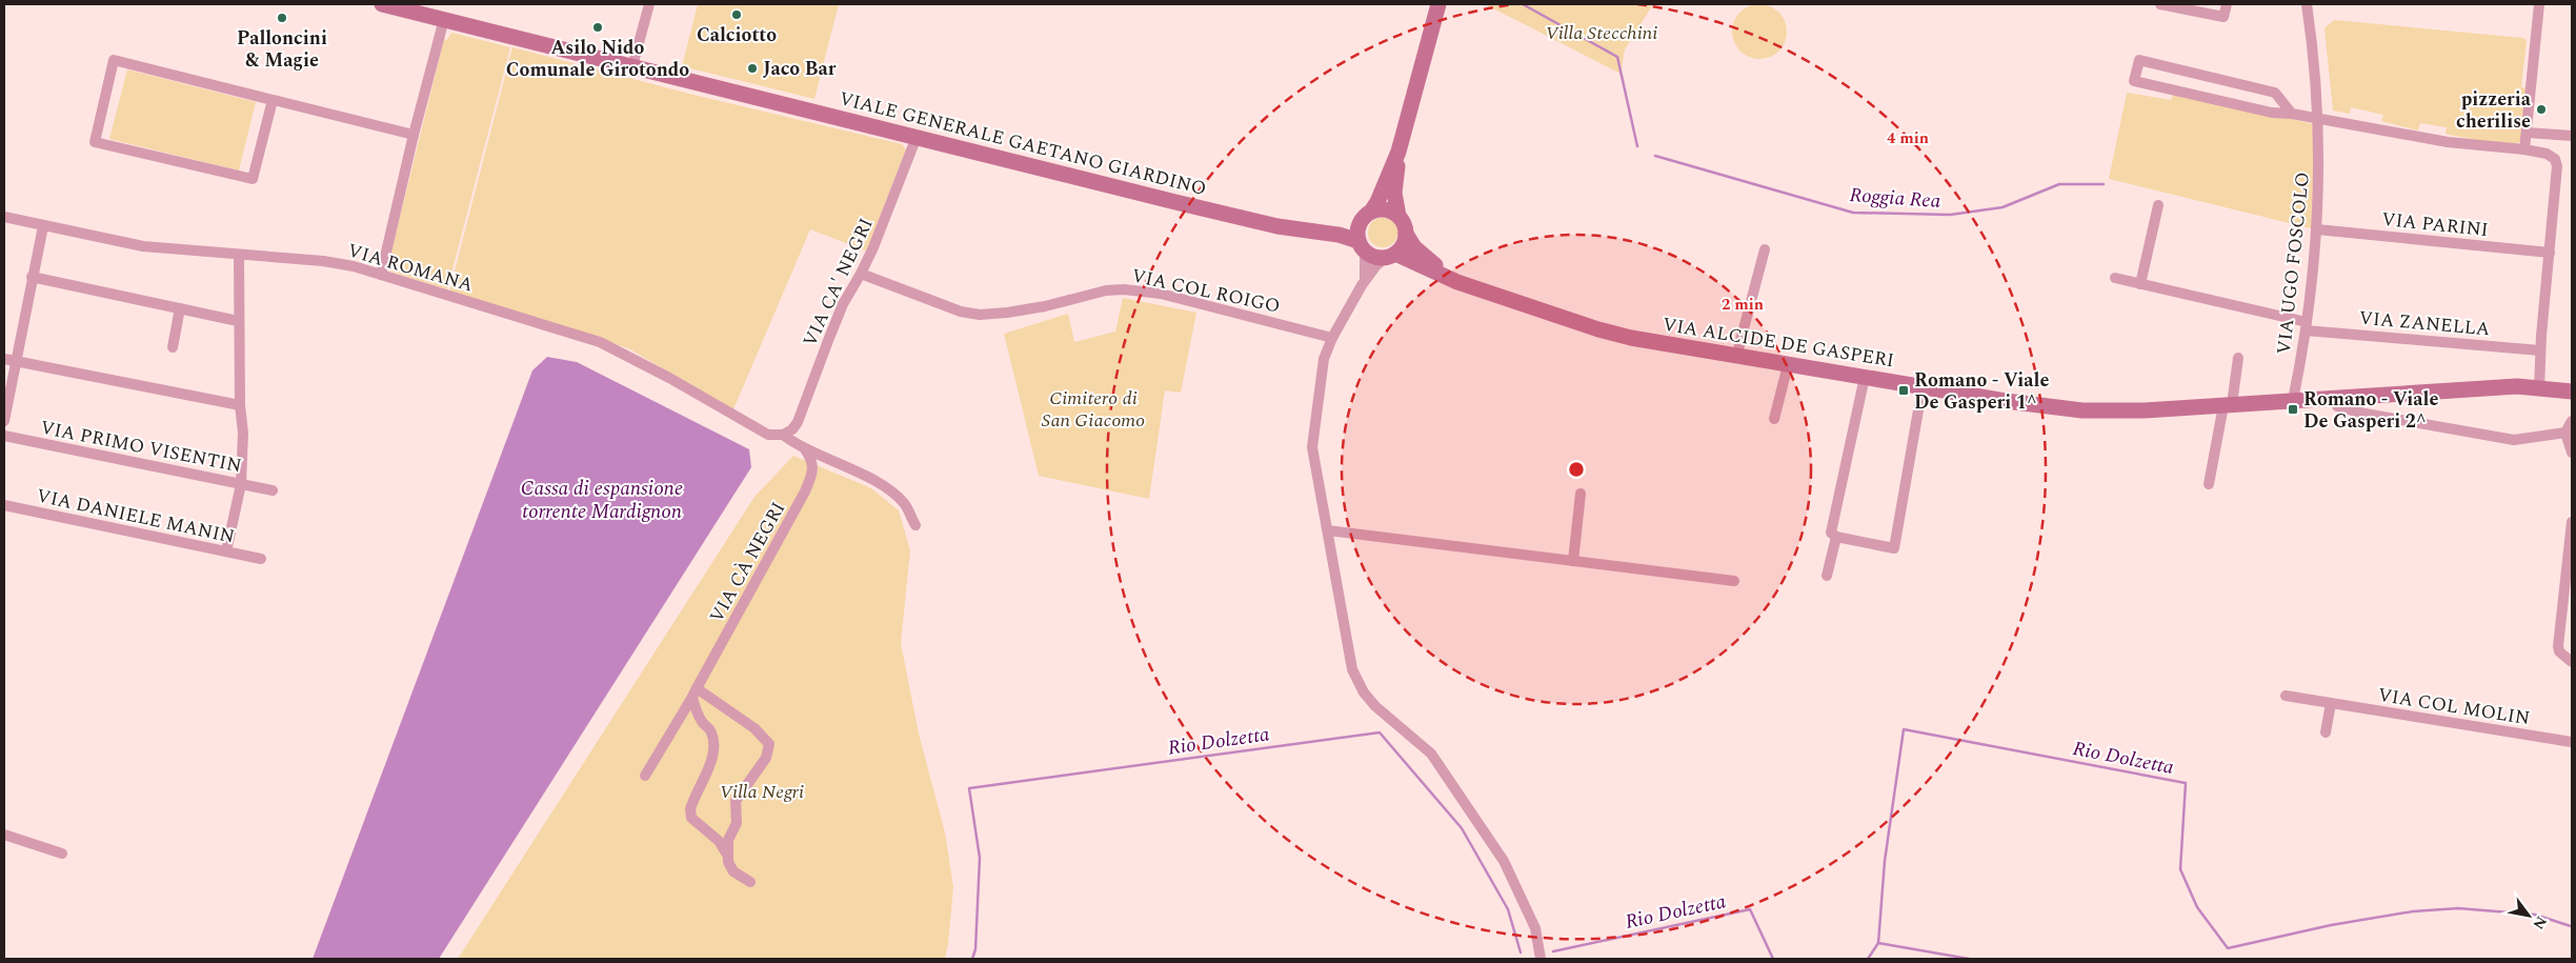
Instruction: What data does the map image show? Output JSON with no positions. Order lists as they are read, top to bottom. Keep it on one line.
{"streets":{"main road":["VIALE GENERALE GAETANO GIARDINO","VIA ALCIDE DE GASPERI"],"street":["VIA PARINI","VIA UGO FOSCOLO","VIA ROMANA","VIA CA' NEGRI","VIA COL ROIGO","VIA ZANELLA","VIA PRIMO VISENTIN","VIA DANIELE MANIN","VIA CÀ NEGRI","VIA COL MOLIN"]},"crossings":[["VIALE GENERALE GAETANO GIARDINO","VIA CA' NEGRI"],["VIALE GENERALE GAETANO GIARDINO","VIA ALCIDE DE GASPERI"],["VIA PARINI","VIA UGO FOSCOLO"],["VIA UGO FOSCOLO","VIA ZANELLA"],["VIA UGO FOSCOLO","VIA ALCIDE DE GASPERI"],["VIA ROMANA","VIA CA' NEGRI"],["VIA CA' NEGRI","VIA COL ROIGO"]],"water":["Roggia Rea","Cassa di espansione torrente Mardignon","Rio Dolzetta"],"parks":["Villa Stecchini","Cimitero di San Giacomo","Villa Negri"],"places":{"other":["Calciotto","Palloncini & Magie","Asilo Nido Comunale Girotondo","Jaco Bar","pizzeria cherilise"],"transit":["Romano - Viale De Gasperi 1^","Romano - Viale De Gasperi 2^"]},"north":"bottom right","rings":["4 min","2 min"]}
